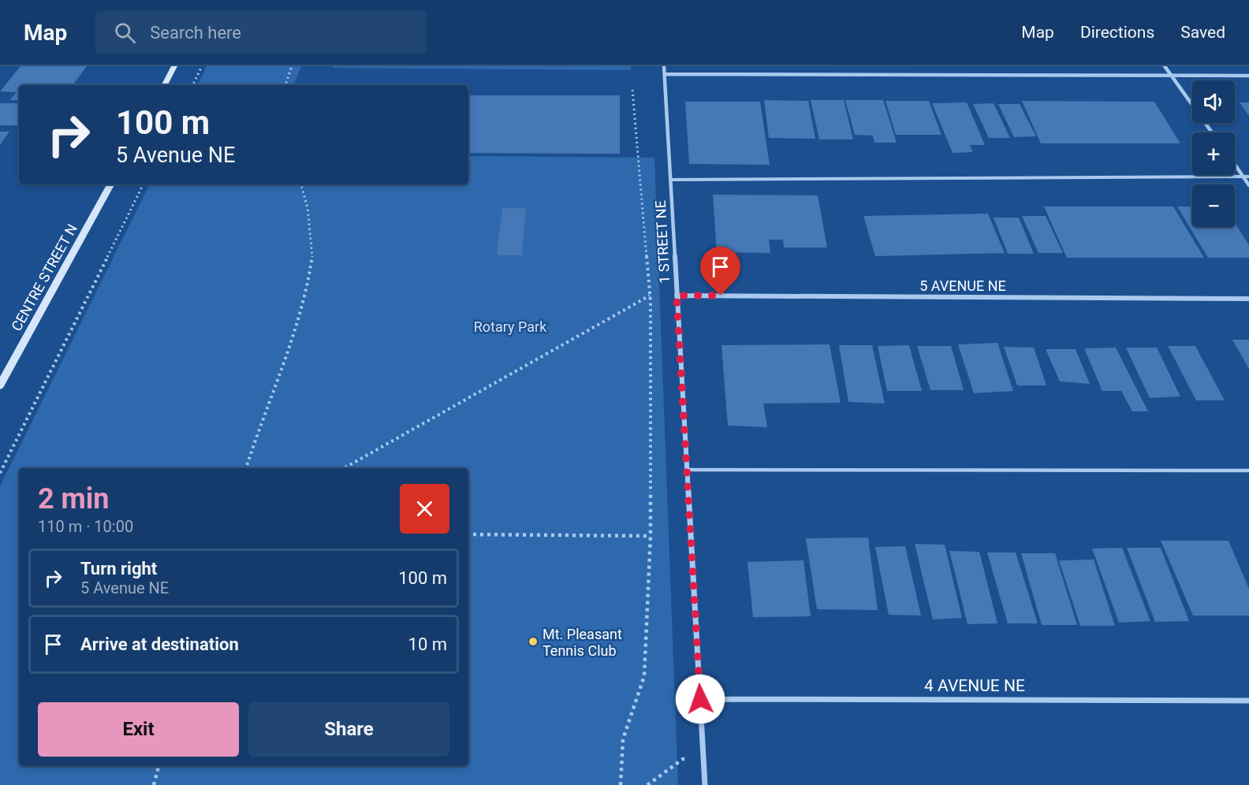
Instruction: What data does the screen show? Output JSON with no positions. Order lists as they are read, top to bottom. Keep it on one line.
{"streets":{"main road":["CENTRE STREET N"],"street":["1 STREET NE","5 AVENUE NE","4 AVENUE NE"]},"crossings":[["1 STREET NE","5 AVENUE NE"],["1 STREET NE","4 AVENUE NE"]],"parks":["Rotary Park"],"places":["Mt. Pleasant Tennis Club"],"page":{"header":"Map","search":"Search here","nav":["Map","Directions","Saved"],"map_buttons":["+","−"],"turn":["100 m","5 Avenue NE"],"heading":["2 min","110 m · 10:00"],"list":[{"name":"Turn right","note":"5 Avenue NE","value":"100 m"},{"name":"Arrive at destination","value":"10 m"}],"buttons":["Exit","Share"]}}
